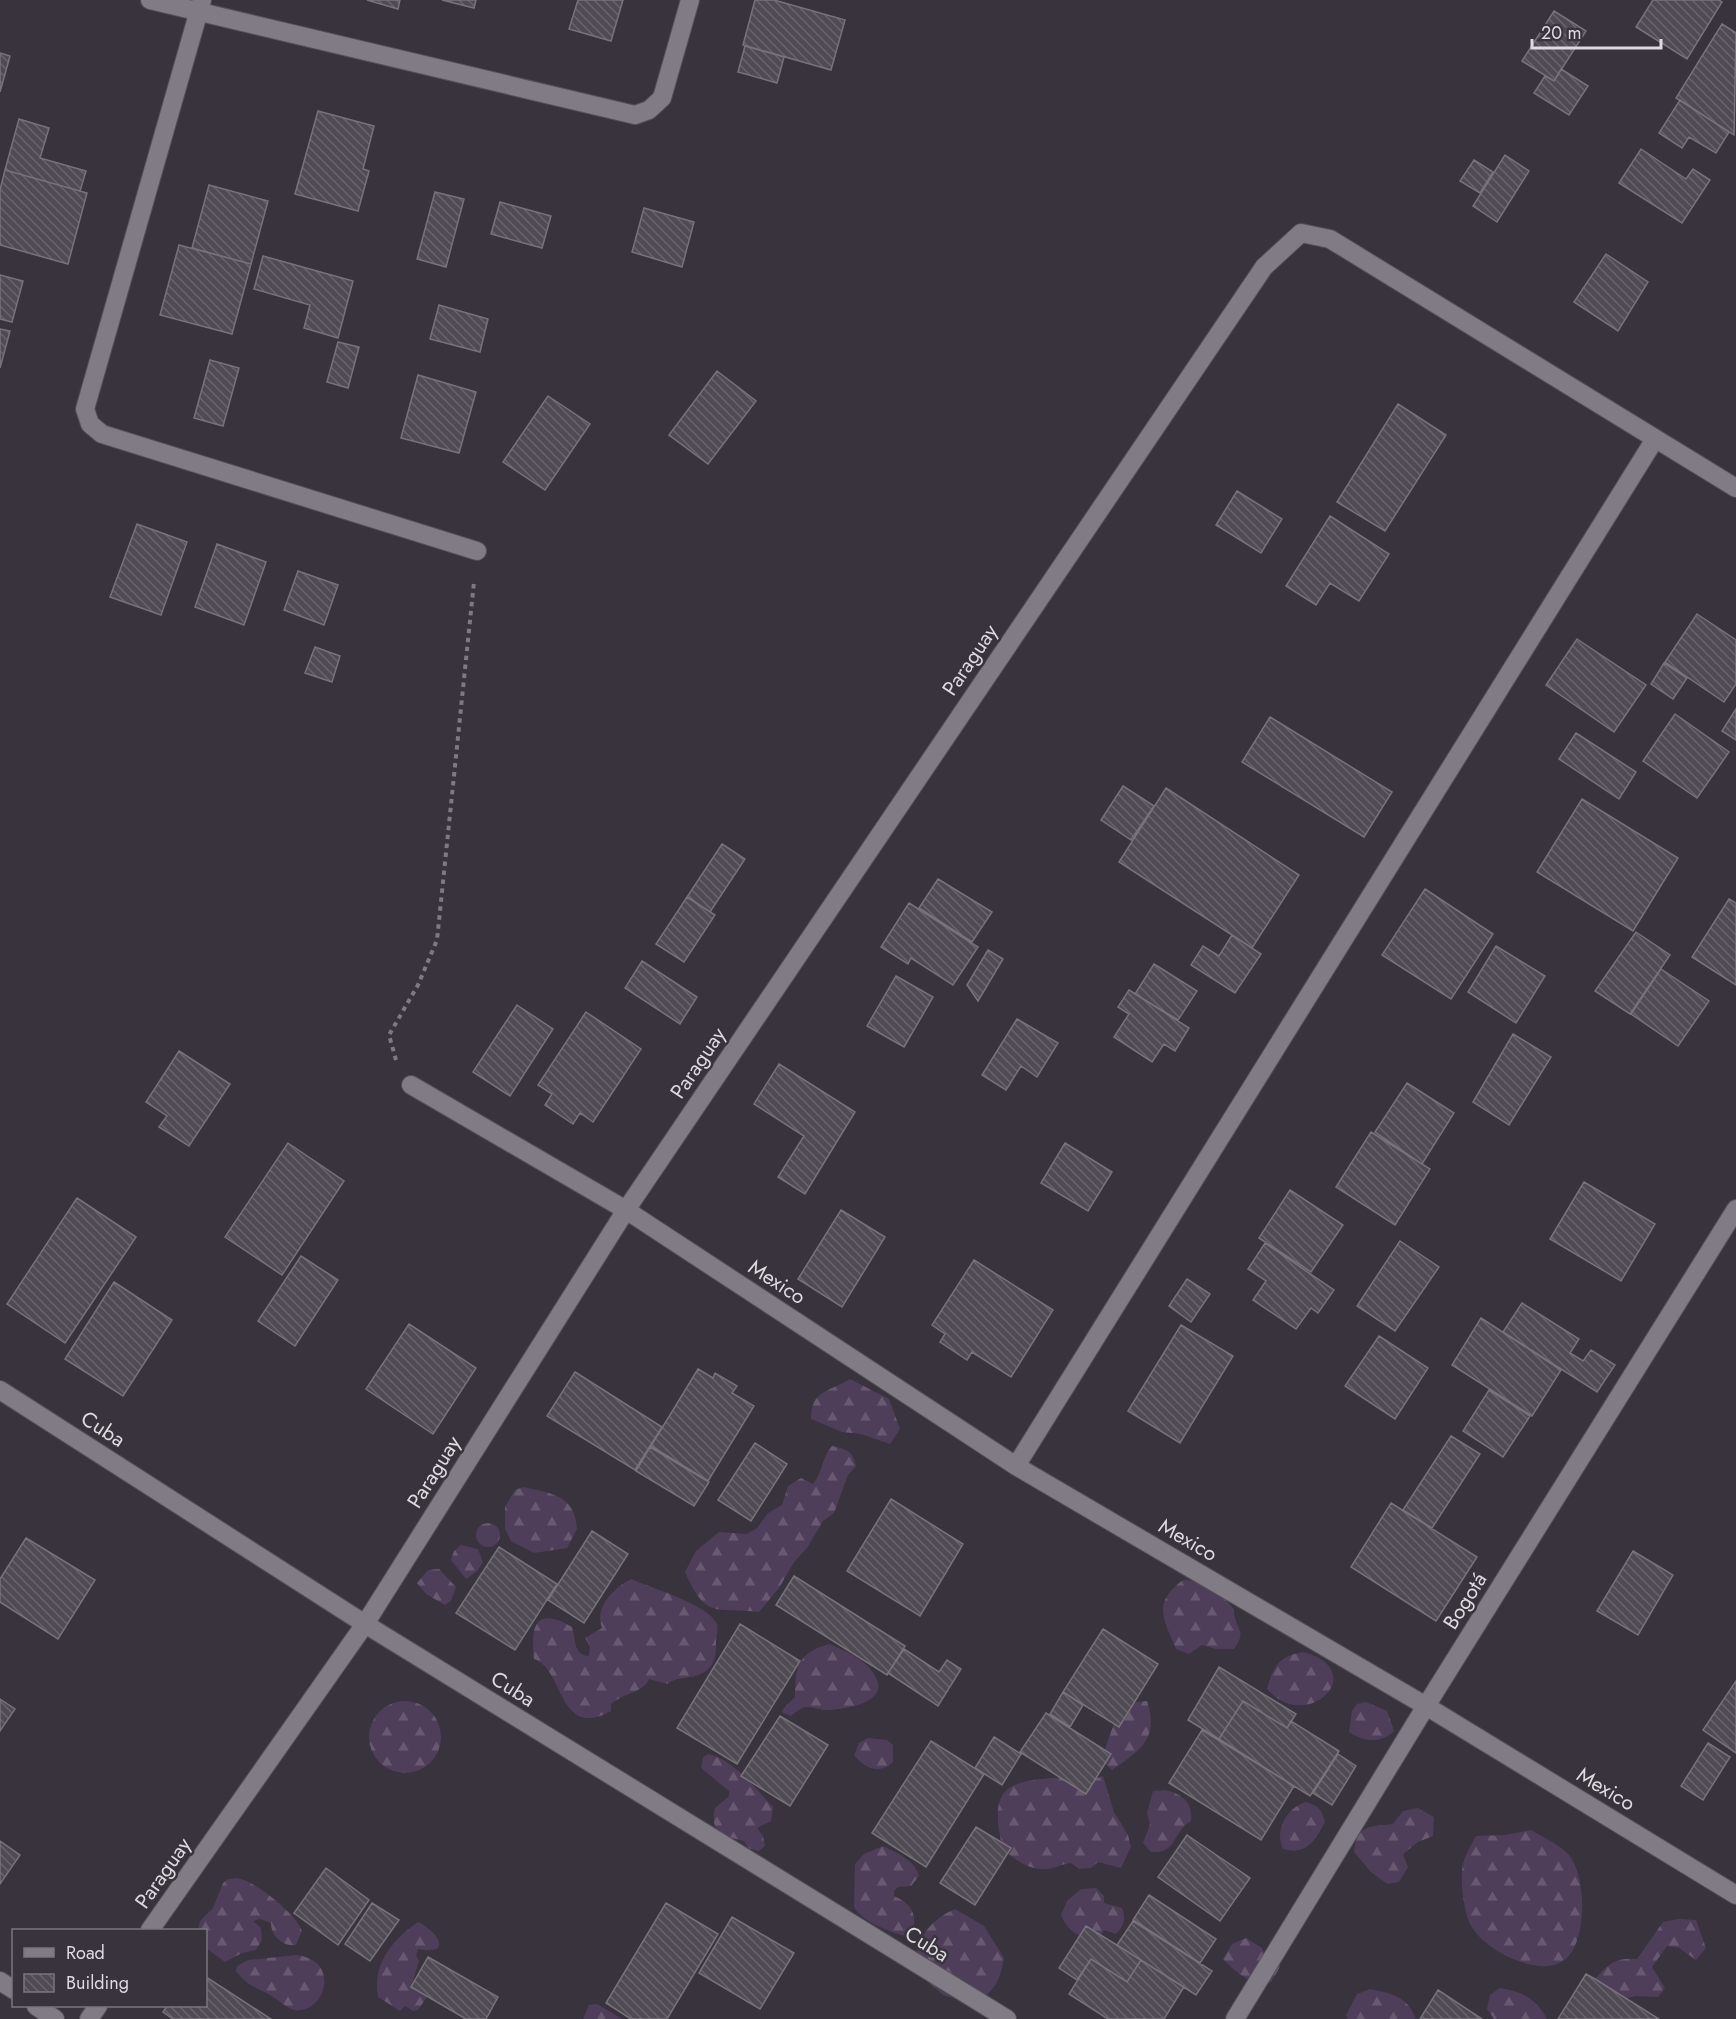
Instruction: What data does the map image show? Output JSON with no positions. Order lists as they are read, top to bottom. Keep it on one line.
{"streets":{"street":["Paraguay","Mexico","Cuba","Bogotá"]},"crossings":[["Paraguay","Mexico"],["Paraguay","Cuba"],["Mexico","Bogotá"]],"legend":["Road","Building"],"scale_bar":"20 m"}
